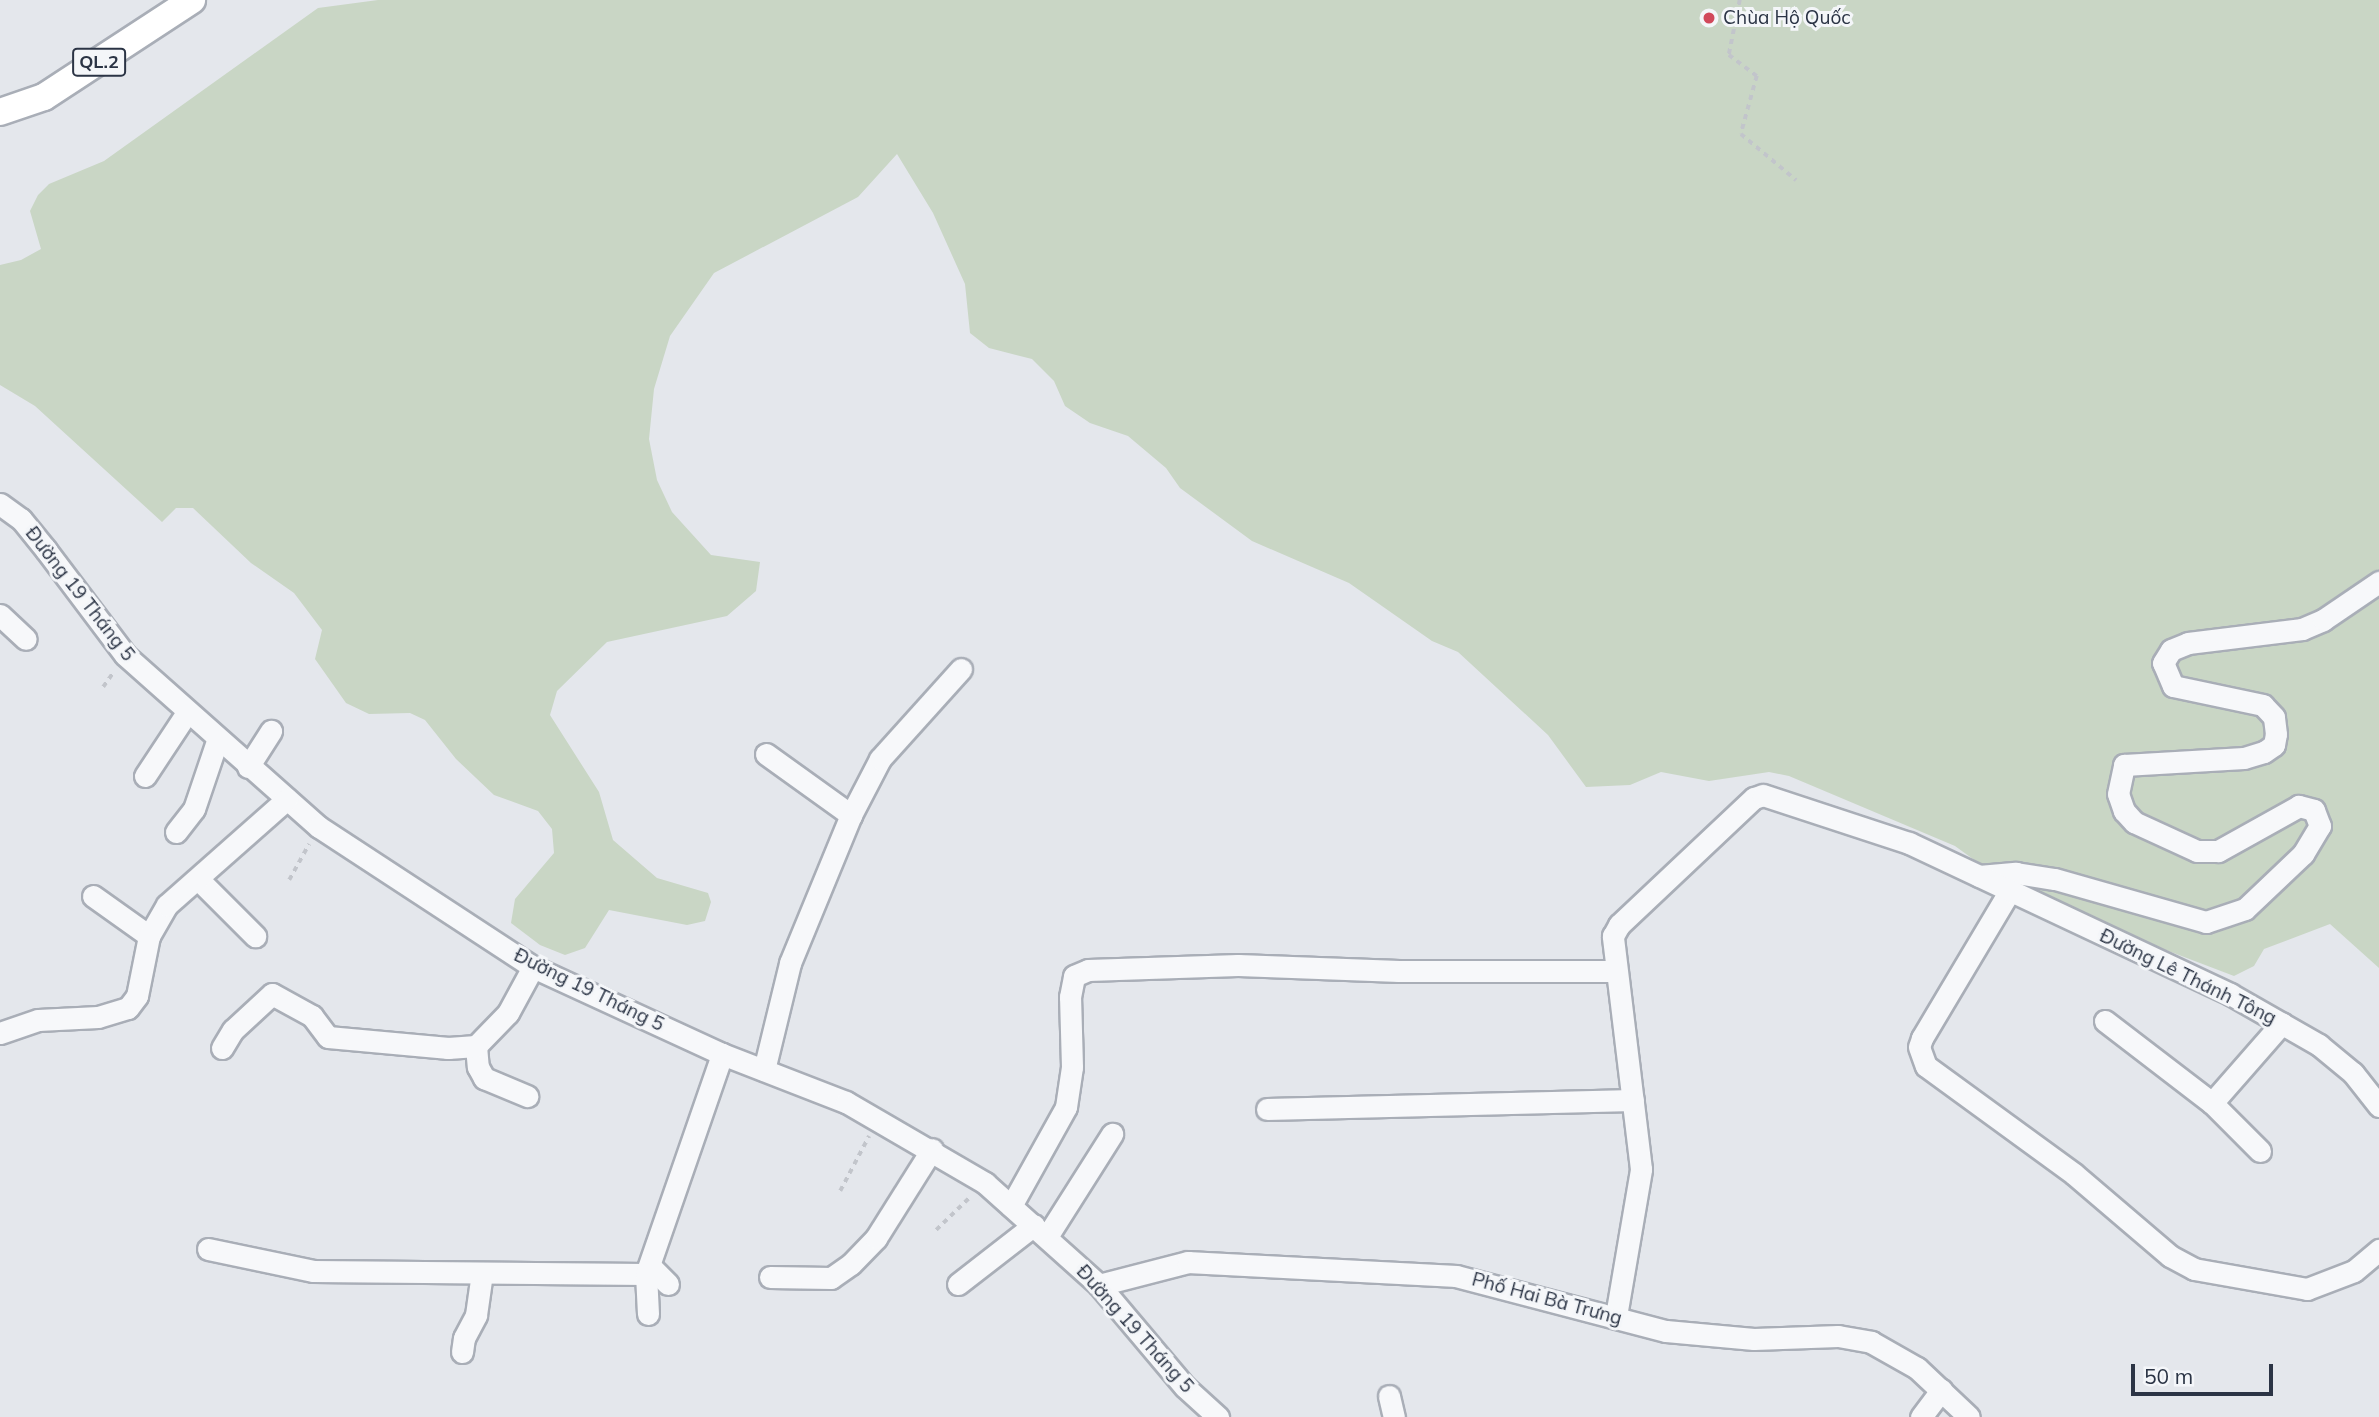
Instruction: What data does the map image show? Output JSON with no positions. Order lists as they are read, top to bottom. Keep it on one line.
{"streets":{"main road":["QL.2"],"street":["Đường 19 Tháng 5","Đường Lê Thánh Tông","Phố Hai Bà Trưng"]},"crossings":[["Đường 19 Tháng 5","Phố Hai Bà Trưng"]],"places":["Chùa Hộ Quốc"],"scale_bar":"50 m"}
